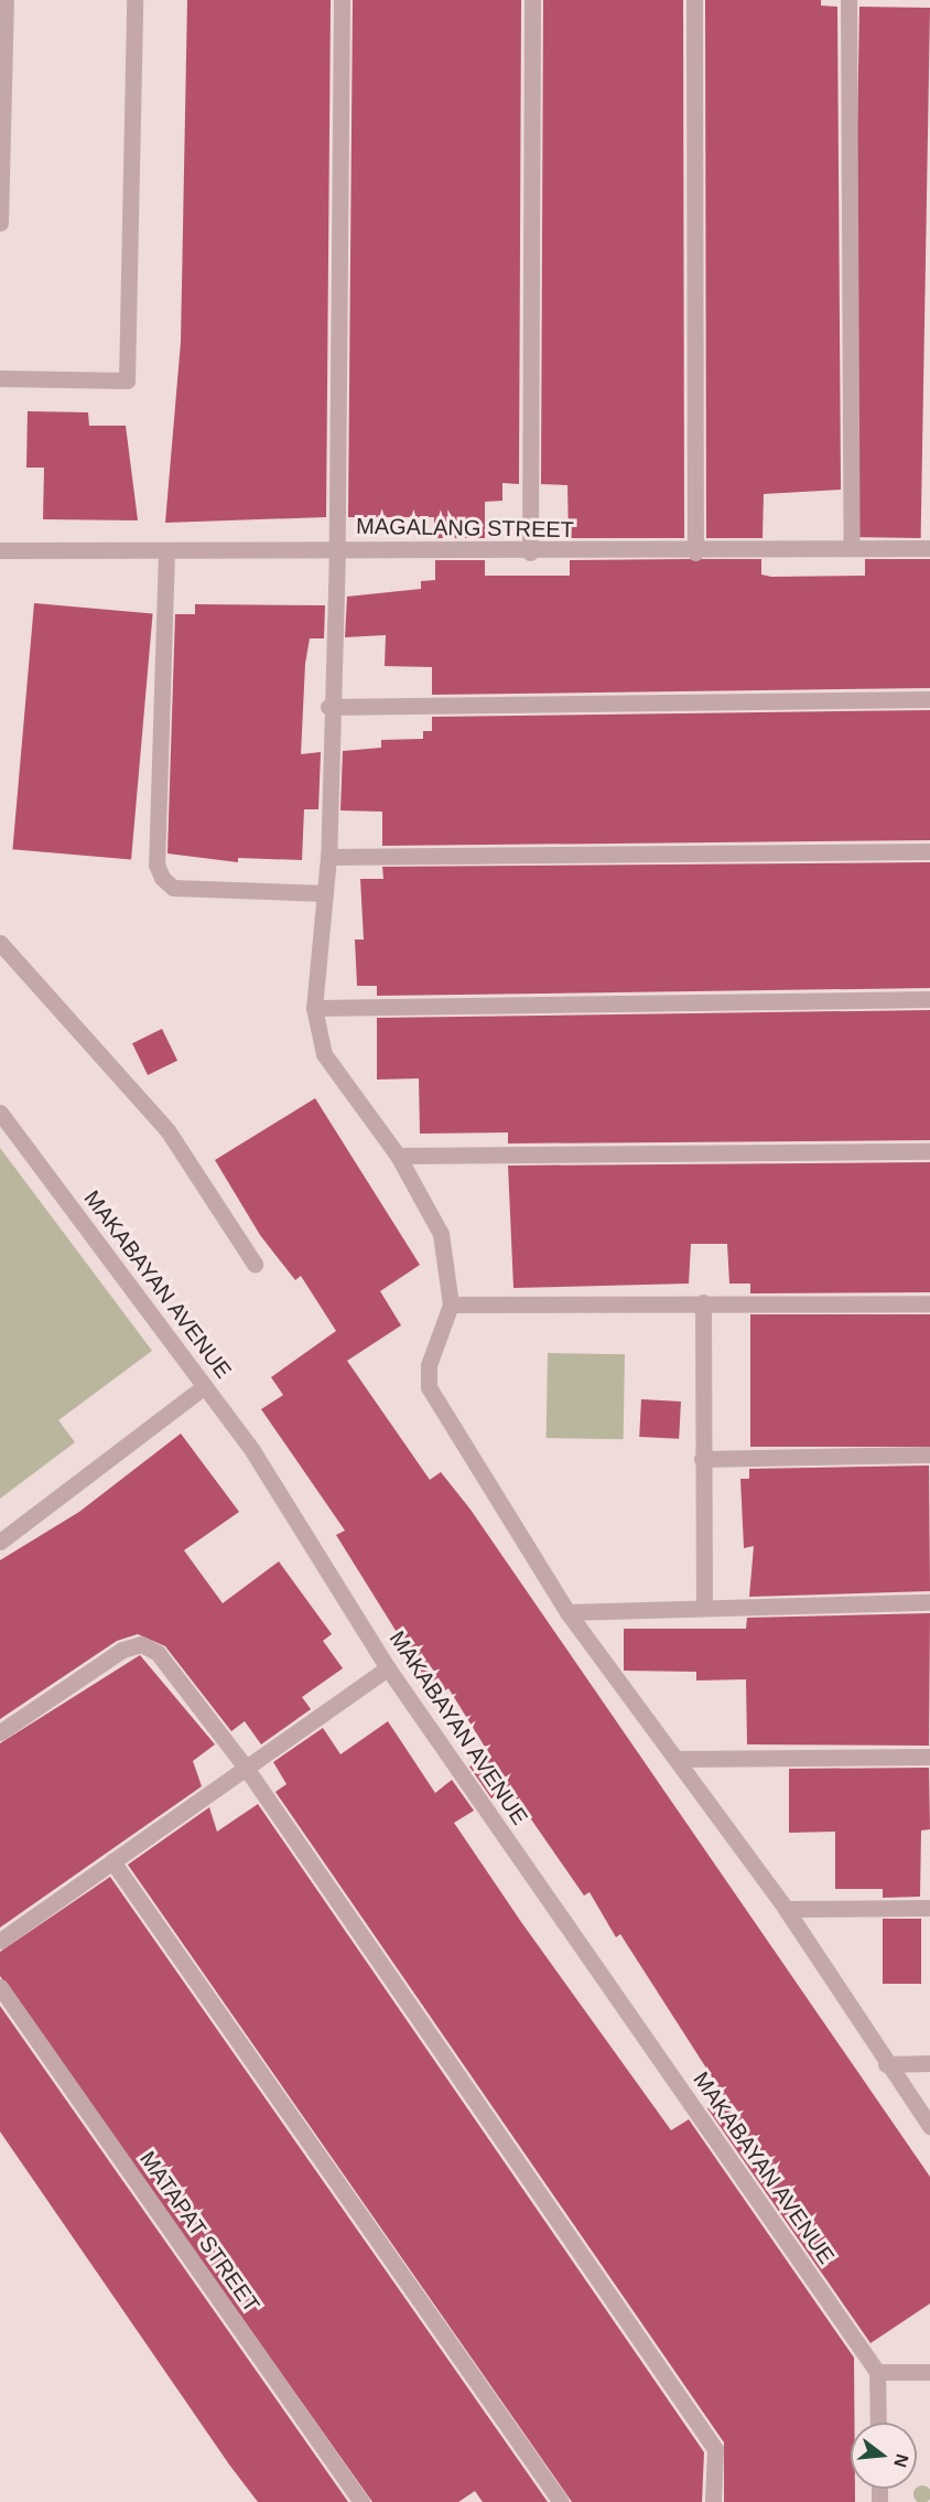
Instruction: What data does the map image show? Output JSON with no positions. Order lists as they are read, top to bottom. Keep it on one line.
{"streets":{"street":["MAGALANG STREET","MAKABAYAN AVENUE","MATAPAT STREET"]},"north":"right"}
